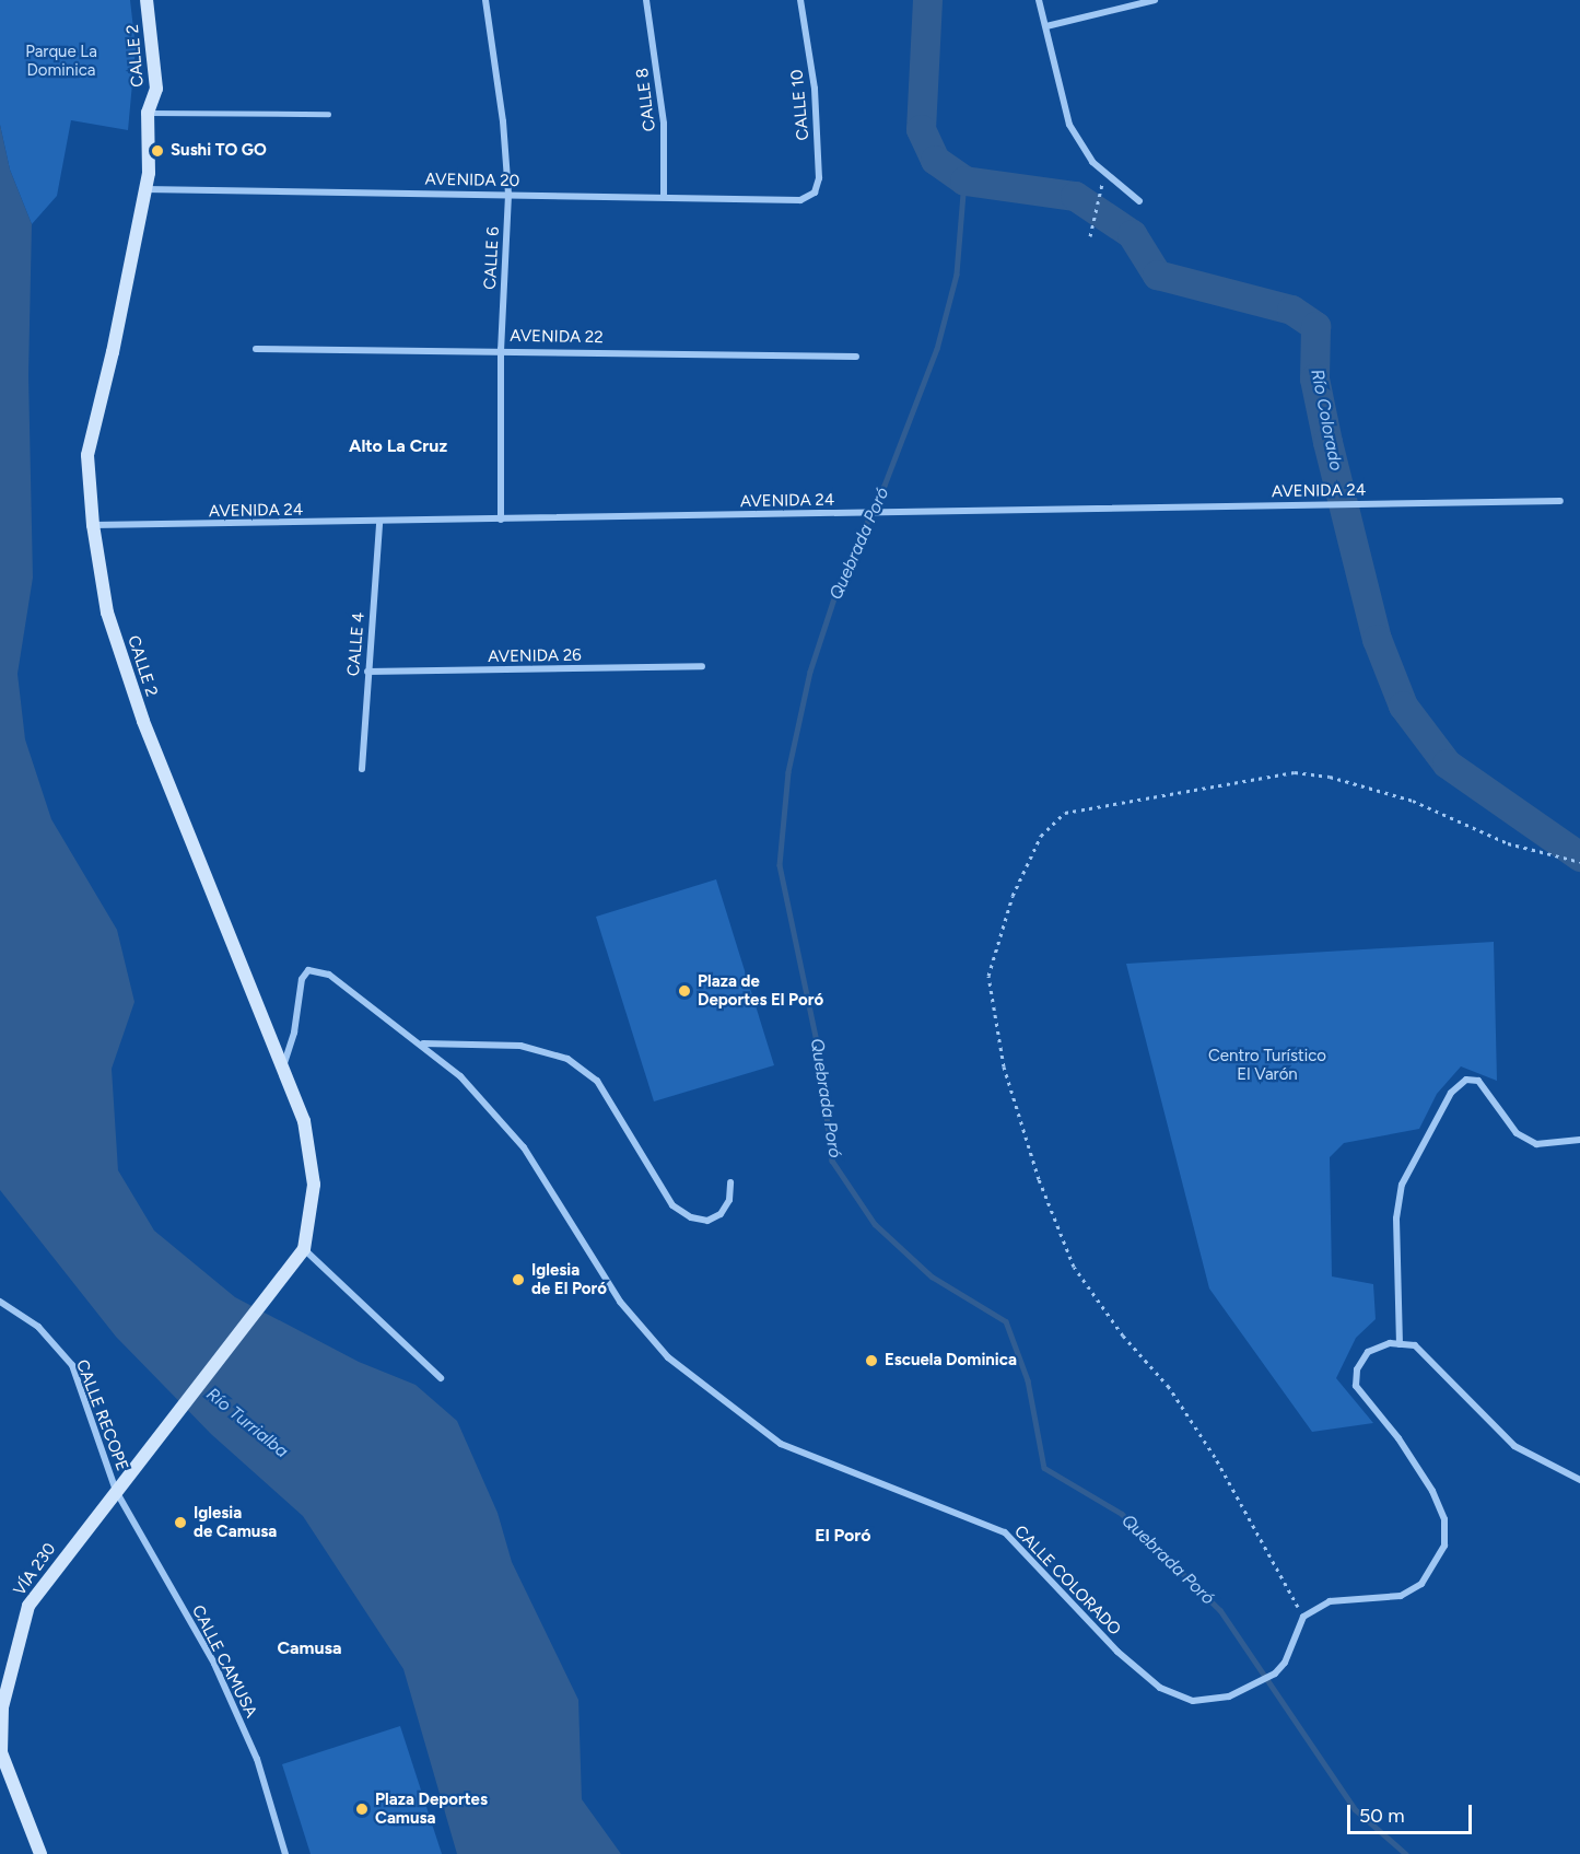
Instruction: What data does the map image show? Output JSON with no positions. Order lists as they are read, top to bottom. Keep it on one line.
{"streets":{"main road":["CALLE 2","VÍA 230"],"street":["CALLE 8","CALLE 10","AVENIDA 20","CALLE 6","AVENIDA 22","AVENIDA 24","CALLE 4","AVENIDA 26","CALLE RECOPE","CALLE COLORADO","CALLE CAMUSA"]},"crossings":[["CALLE 2","AVENIDA 20"],["CALLE 2","AVENIDA 24"],["CALLE 2","VÍA 230"],["CALLE 2","CALLE COLORADO"],["CALLE 8","AVENIDA 20"],["CALLE 10","AVENIDA 20"],["AVENIDA 20","CALLE 6"],["CALLE 6","AVENIDA 22"],["CALLE 6","AVENIDA 24"],["AVENIDA 24","CALLE 4"],["CALLE 4","AVENIDA 26"],["CALLE RECOPE","VÍA 230"],["CALLE RECOPE","CALLE CAMUSA"],["VÍA 230","CALLE CAMUSA"]],"districts":["Alto La Cruz","El Poró","Camusa"],"water":["Río Colorado","Quebrada Poró","Río Turrialba"],"parks":["Parque La Dominica","Centro Turístico El Varón"],"places":["Sushi TO GO","Plaza de Deportes El Poró","Iglesia de El Poró","Escuela Dominica","Iglesia de Camusa","Plaza Deportes Camusa"],"scale_bar":"50 m"}
